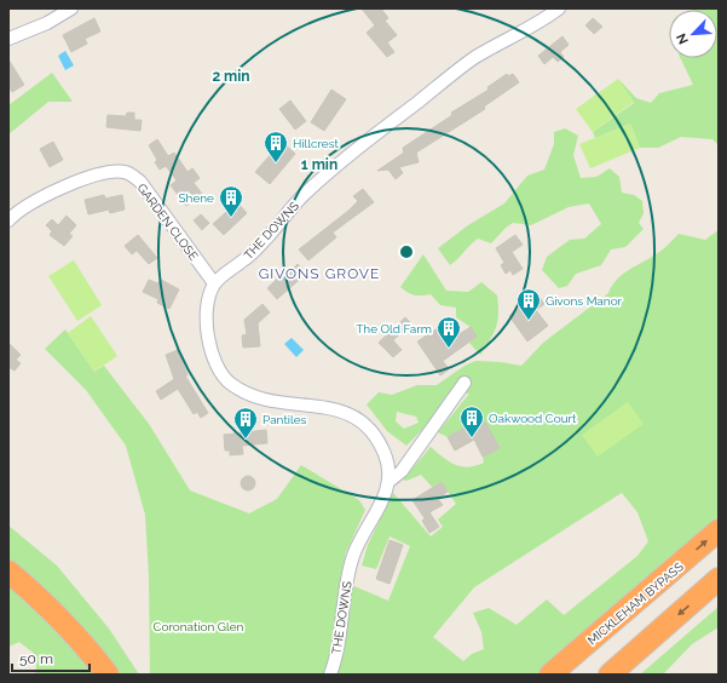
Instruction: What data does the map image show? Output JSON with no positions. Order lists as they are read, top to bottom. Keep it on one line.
{"streets":{"highway":["MICKLEHAM BYPASS"],"street":["GARDEN CLOSE","THE DOWNS"]},"crossings":[["GARDEN CLOSE","THE DOWNS"]],"districts":["GIVONS GROVE"],"parks":["Coronation Glen"],"places":{"building":["Hillcrest","Shene","Givons Manor","The Old Farm","Oakwood Court","Pantiles"]},"scale_bar":"50 m","north":"bottom left","rings":["2 min","1 min"]}
